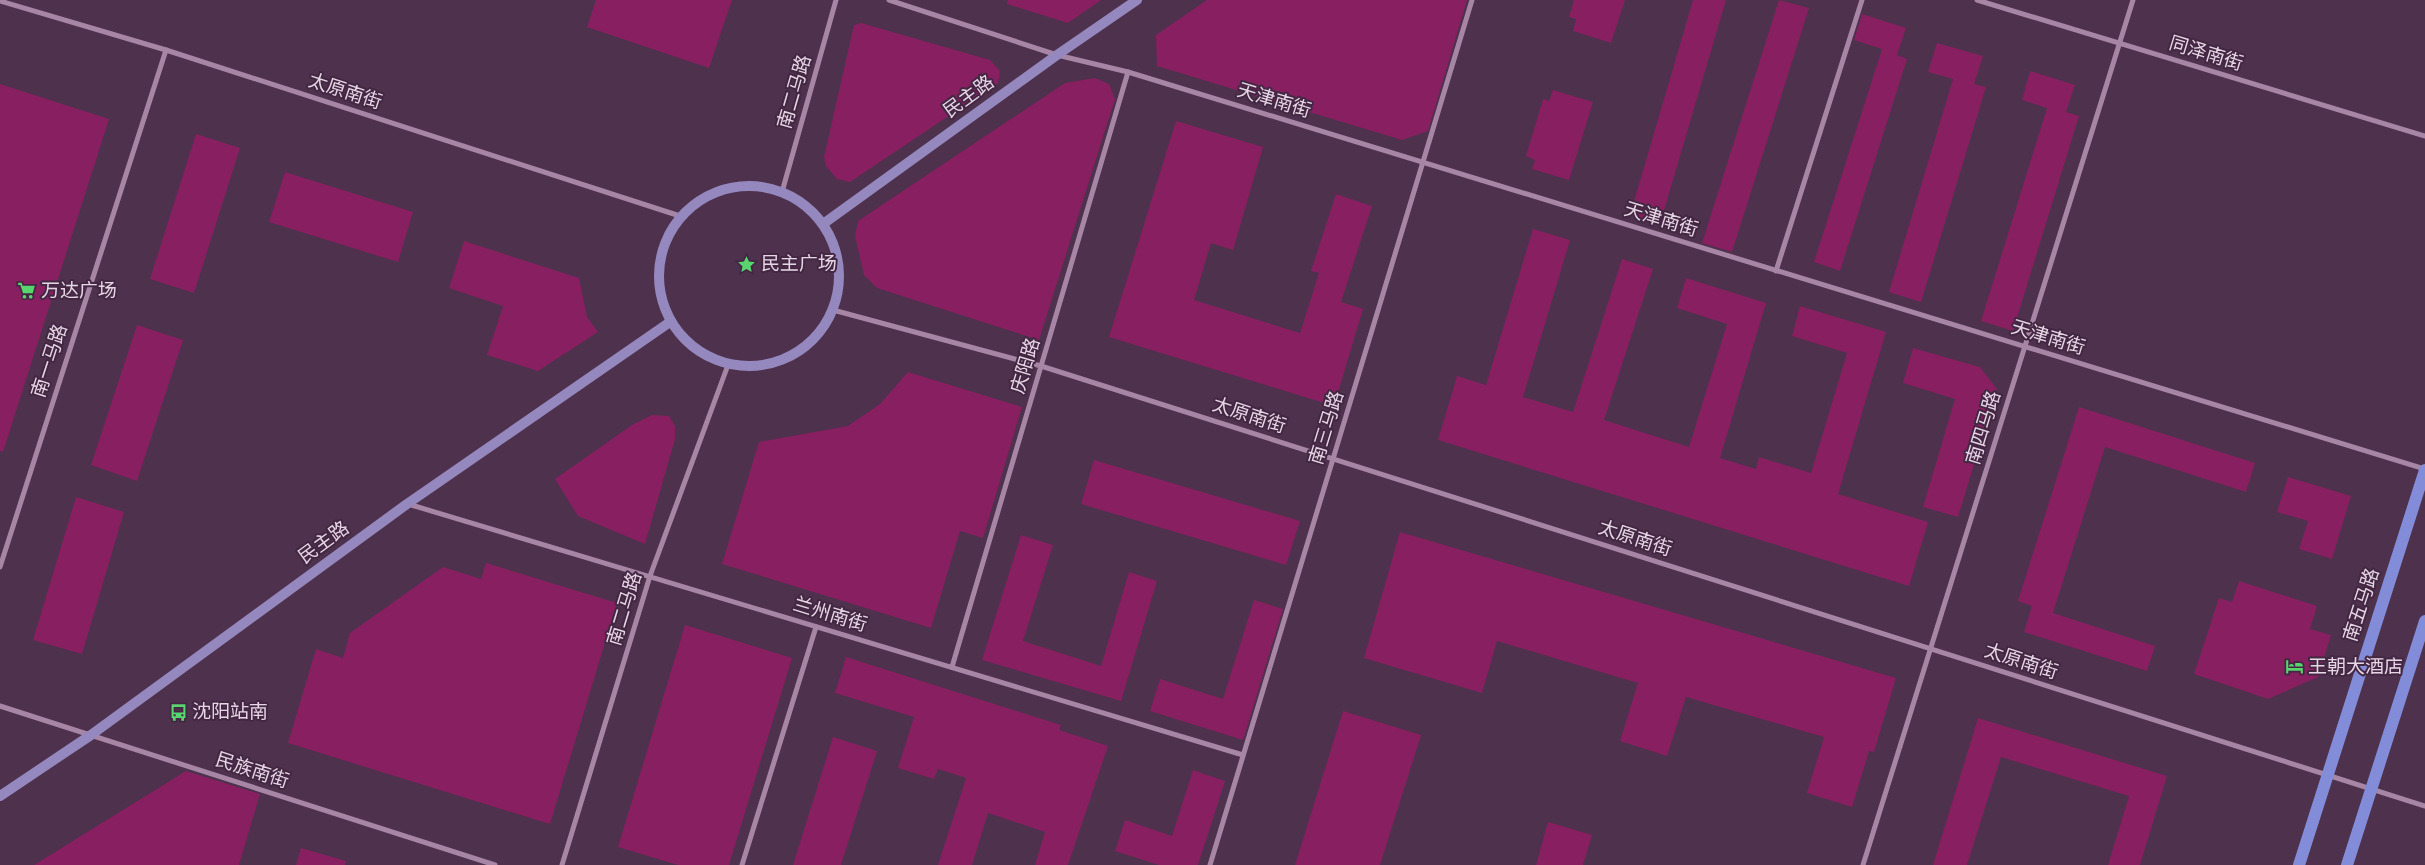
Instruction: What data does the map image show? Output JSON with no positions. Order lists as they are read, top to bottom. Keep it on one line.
{"streets":{"main road":["南五马路"],"street":["同泽南街","太原南街","南二马路","民主路","天津南街","南一马路","庆阳路","南三马路","南四马路","兰州南街","民族南街"]},"crossings":[["同泽南街","南四马路"],["太原南街","南一马路"],["太原南街","庆阳路"],["太原南街","南三马路"],["太原南街","南四马路"],["太原南街","南五马路"],["南二马路","兰州南街"],["民主路","天津南街"],["民主路","兰州南街"],["民主路","民族南街"],["天津南街","庆阳路"],["天津南街","南三马路"],["天津南街","南四马路"],["天津南街","南五马路"],["庆阳路","兰州南街"],["南三马路","兰州南街"]],"places":{"place":["民主广场"],"supermarket":["万达广场"],"hotel":["王朝大酒店"],"bus stop":["沈阳站南"]}}
